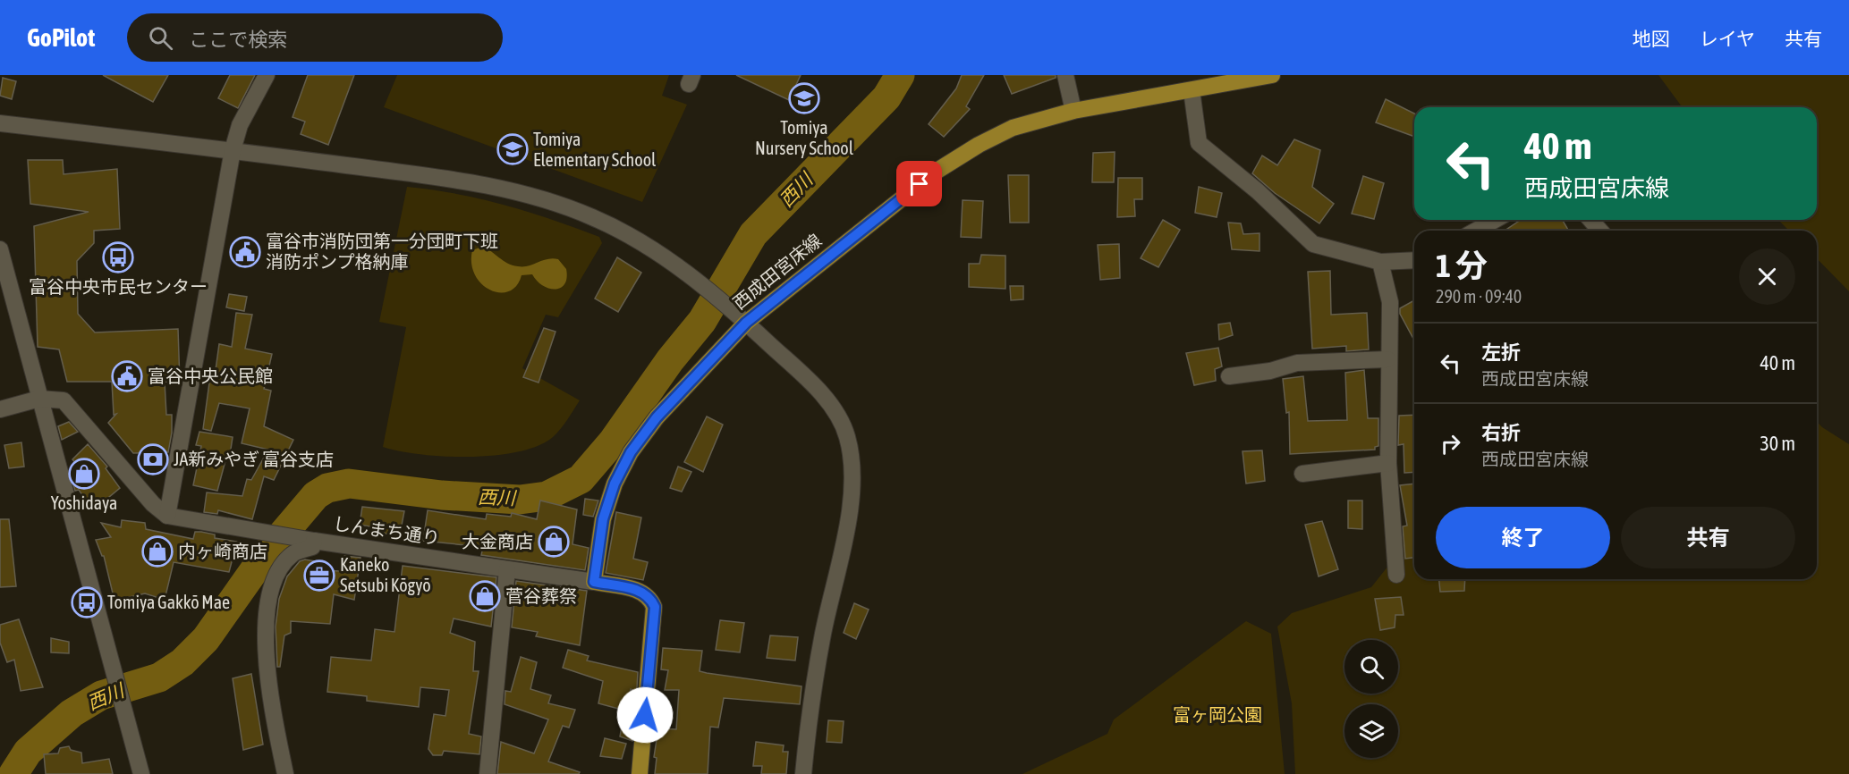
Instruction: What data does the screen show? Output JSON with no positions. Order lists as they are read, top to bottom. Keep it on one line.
{"streets":{"main road":["西成田宮床線"],"street":["しんまち通り"]},"crossings":[["西成田宮床線","しんまち通り"]],"water":["西川"],"parks":["富ヶ岡公園"],"places":{"school or university":["Tomiya Nursery School","Tomiya Elementary School"],"public building":["富谷市消防団第一分団町下班 消防ポンプ格納庫","富谷中央公民館"],"bus stop":["富谷中央市民センター","Tomiya Gakkō Mae"],"bank":["JA新みやぎ 富谷支店"],"shop":["Yoshidaya","大金商店","内ヶ崎商店","菅谷葬祭"],"office":["Kaneko Setsubi Kōgyō"]},"page":{"header":"GoPilot","search":"ここで検索","nav":["地図","レイヤ","共有"],"turn":["40 m","西成田宮床線"],"heading":["1 分","290 m · 09:40"],"list":[{"name":"左折","note":"西成田宮床線","value":"40 m"},{"name":"右折","note":"西成田宮床線","value":"30 m"}],"buttons":["終了","共有"]}}
